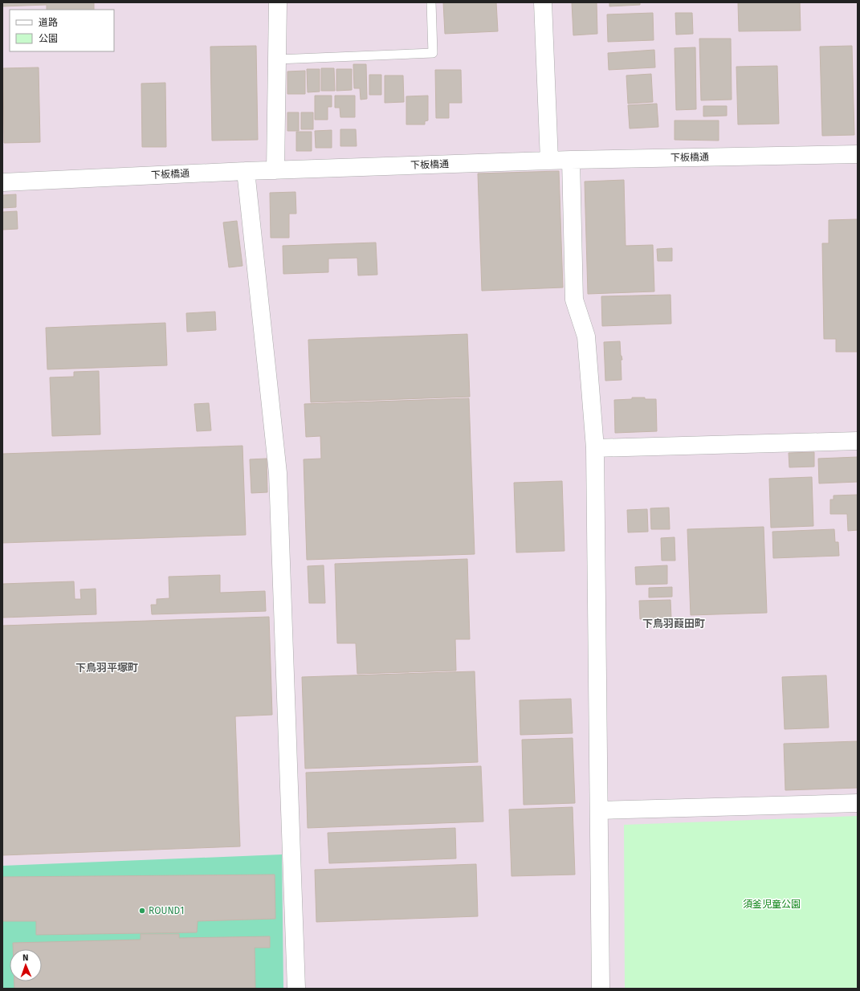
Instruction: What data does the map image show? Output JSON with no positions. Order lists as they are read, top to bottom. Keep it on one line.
{"streets":{"street":["下板橋通"]},"districts":["下鳥羽葭田町","下鳥羽平塚町"],"parks":["須釜児童公園"],"places":["ROUND1"],"legend":["道路","公園"],"north":"top"}
